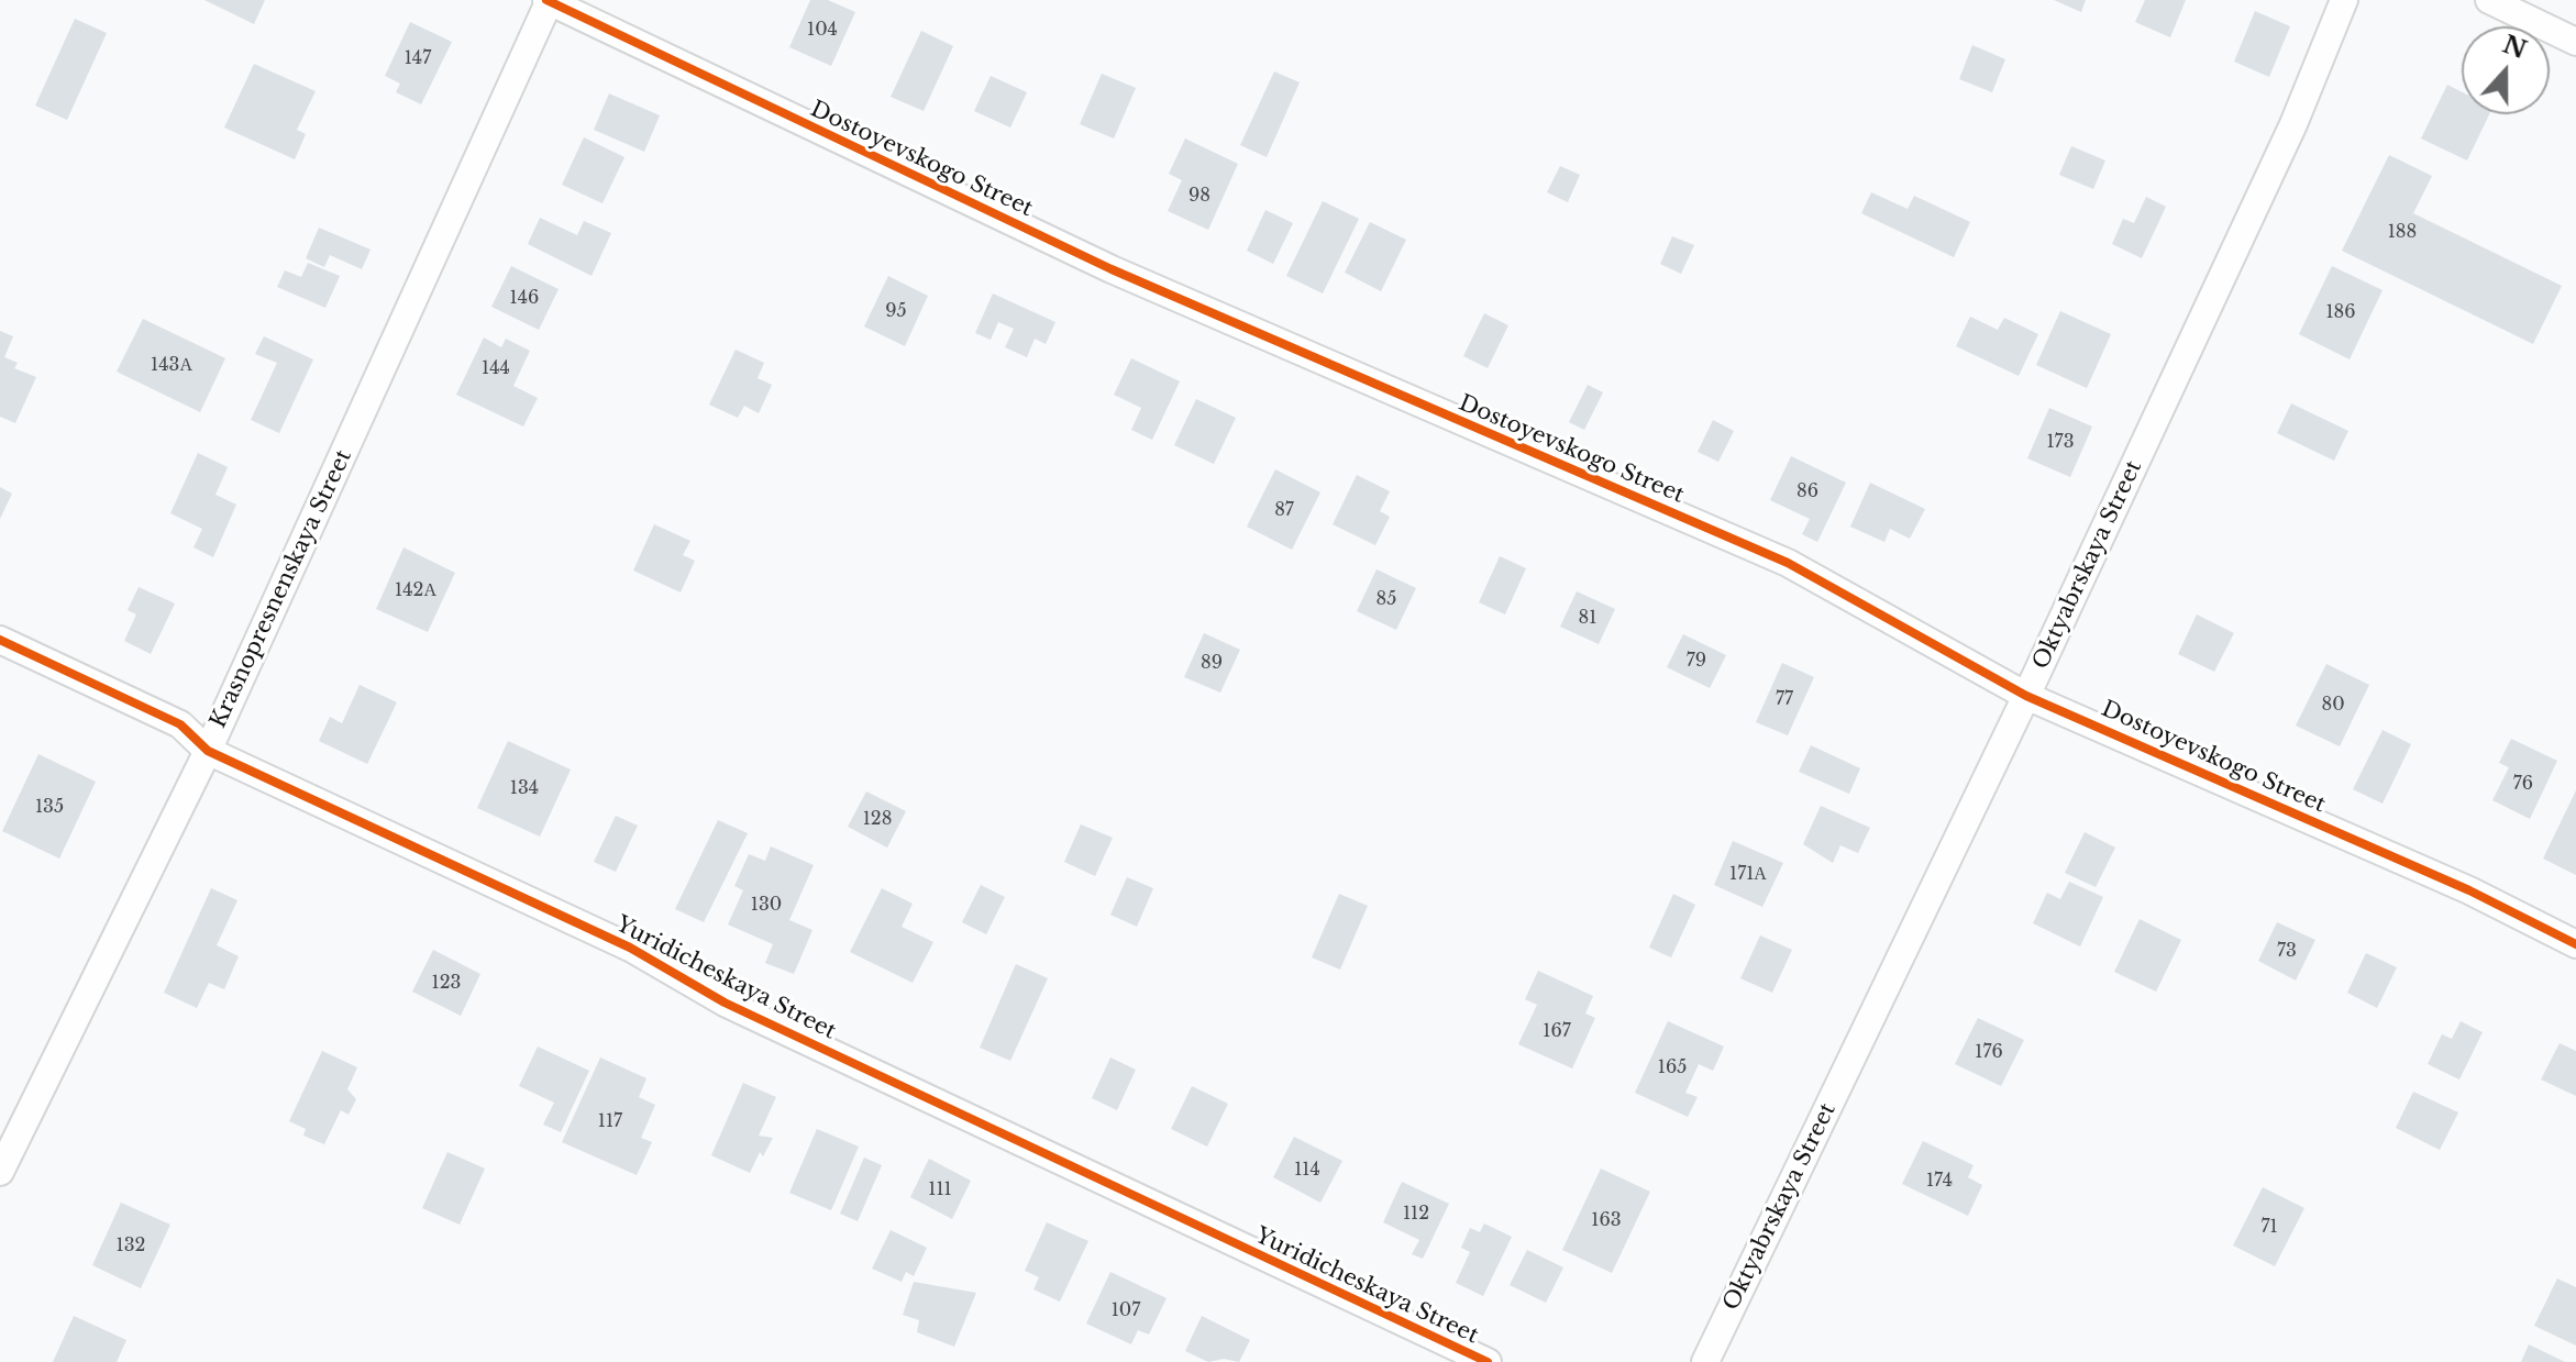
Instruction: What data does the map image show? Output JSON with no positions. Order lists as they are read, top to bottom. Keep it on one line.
{"streets":{"street":["Dostoyevskogo Street","Oktyabrskaya Street","Krasnopresnenskaya Street","Yuridicheskaya Street"]},"crossings":[["Dostoyevskogo Street","Oktyabrskaya Street"],["Dostoyevskogo Street","Krasnopresnenskaya Street"],["Krasnopresnenskaya Street","Yuridicheskaya Street"]],"house_numbers":["104","147","98","188","146","95","186","143А","144","173","86","87","142А","85","81","79","89","77","80","76","134","135","128","171А","130","73","123","167","176","165","117","114","174","111","112","163","71","132","107"],"north":"top"}
